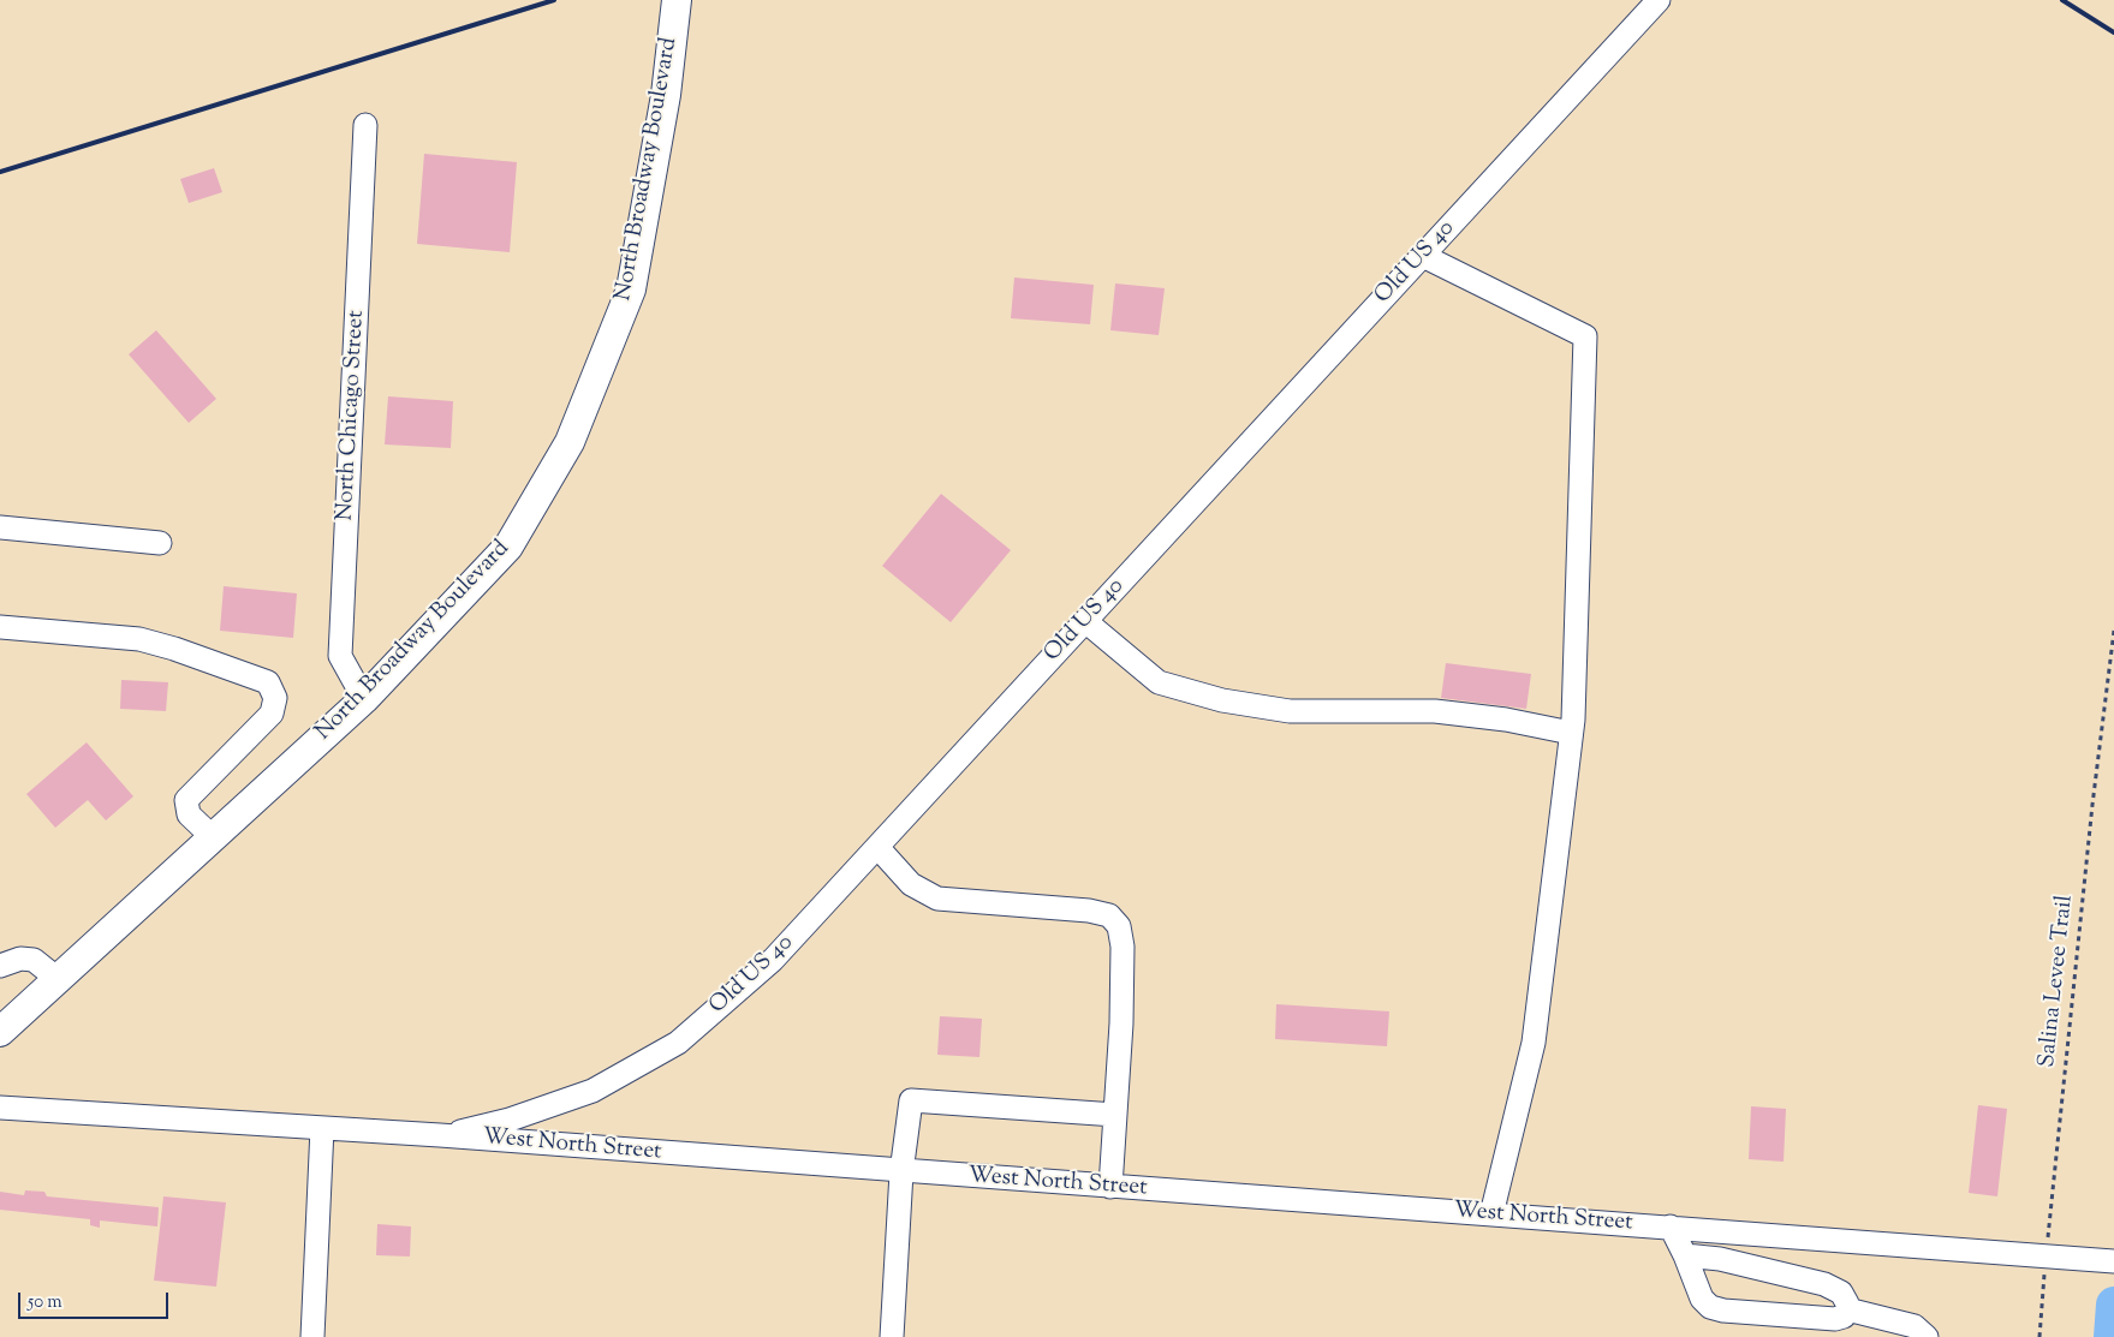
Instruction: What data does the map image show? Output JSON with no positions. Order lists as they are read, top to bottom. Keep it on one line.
{"streets":{"main road":["North Broadway Boulevard"],"street":["Old US 40","North Chicago Street","West North Street"],"path":["Salina Levee Trail"]},"crossings":[["North Broadway Boulevard","North Chicago Street"],["Old US 40","West North Street"],["Salina Levee Trail","West North Street"]],"scale_bar":"50 m"}
